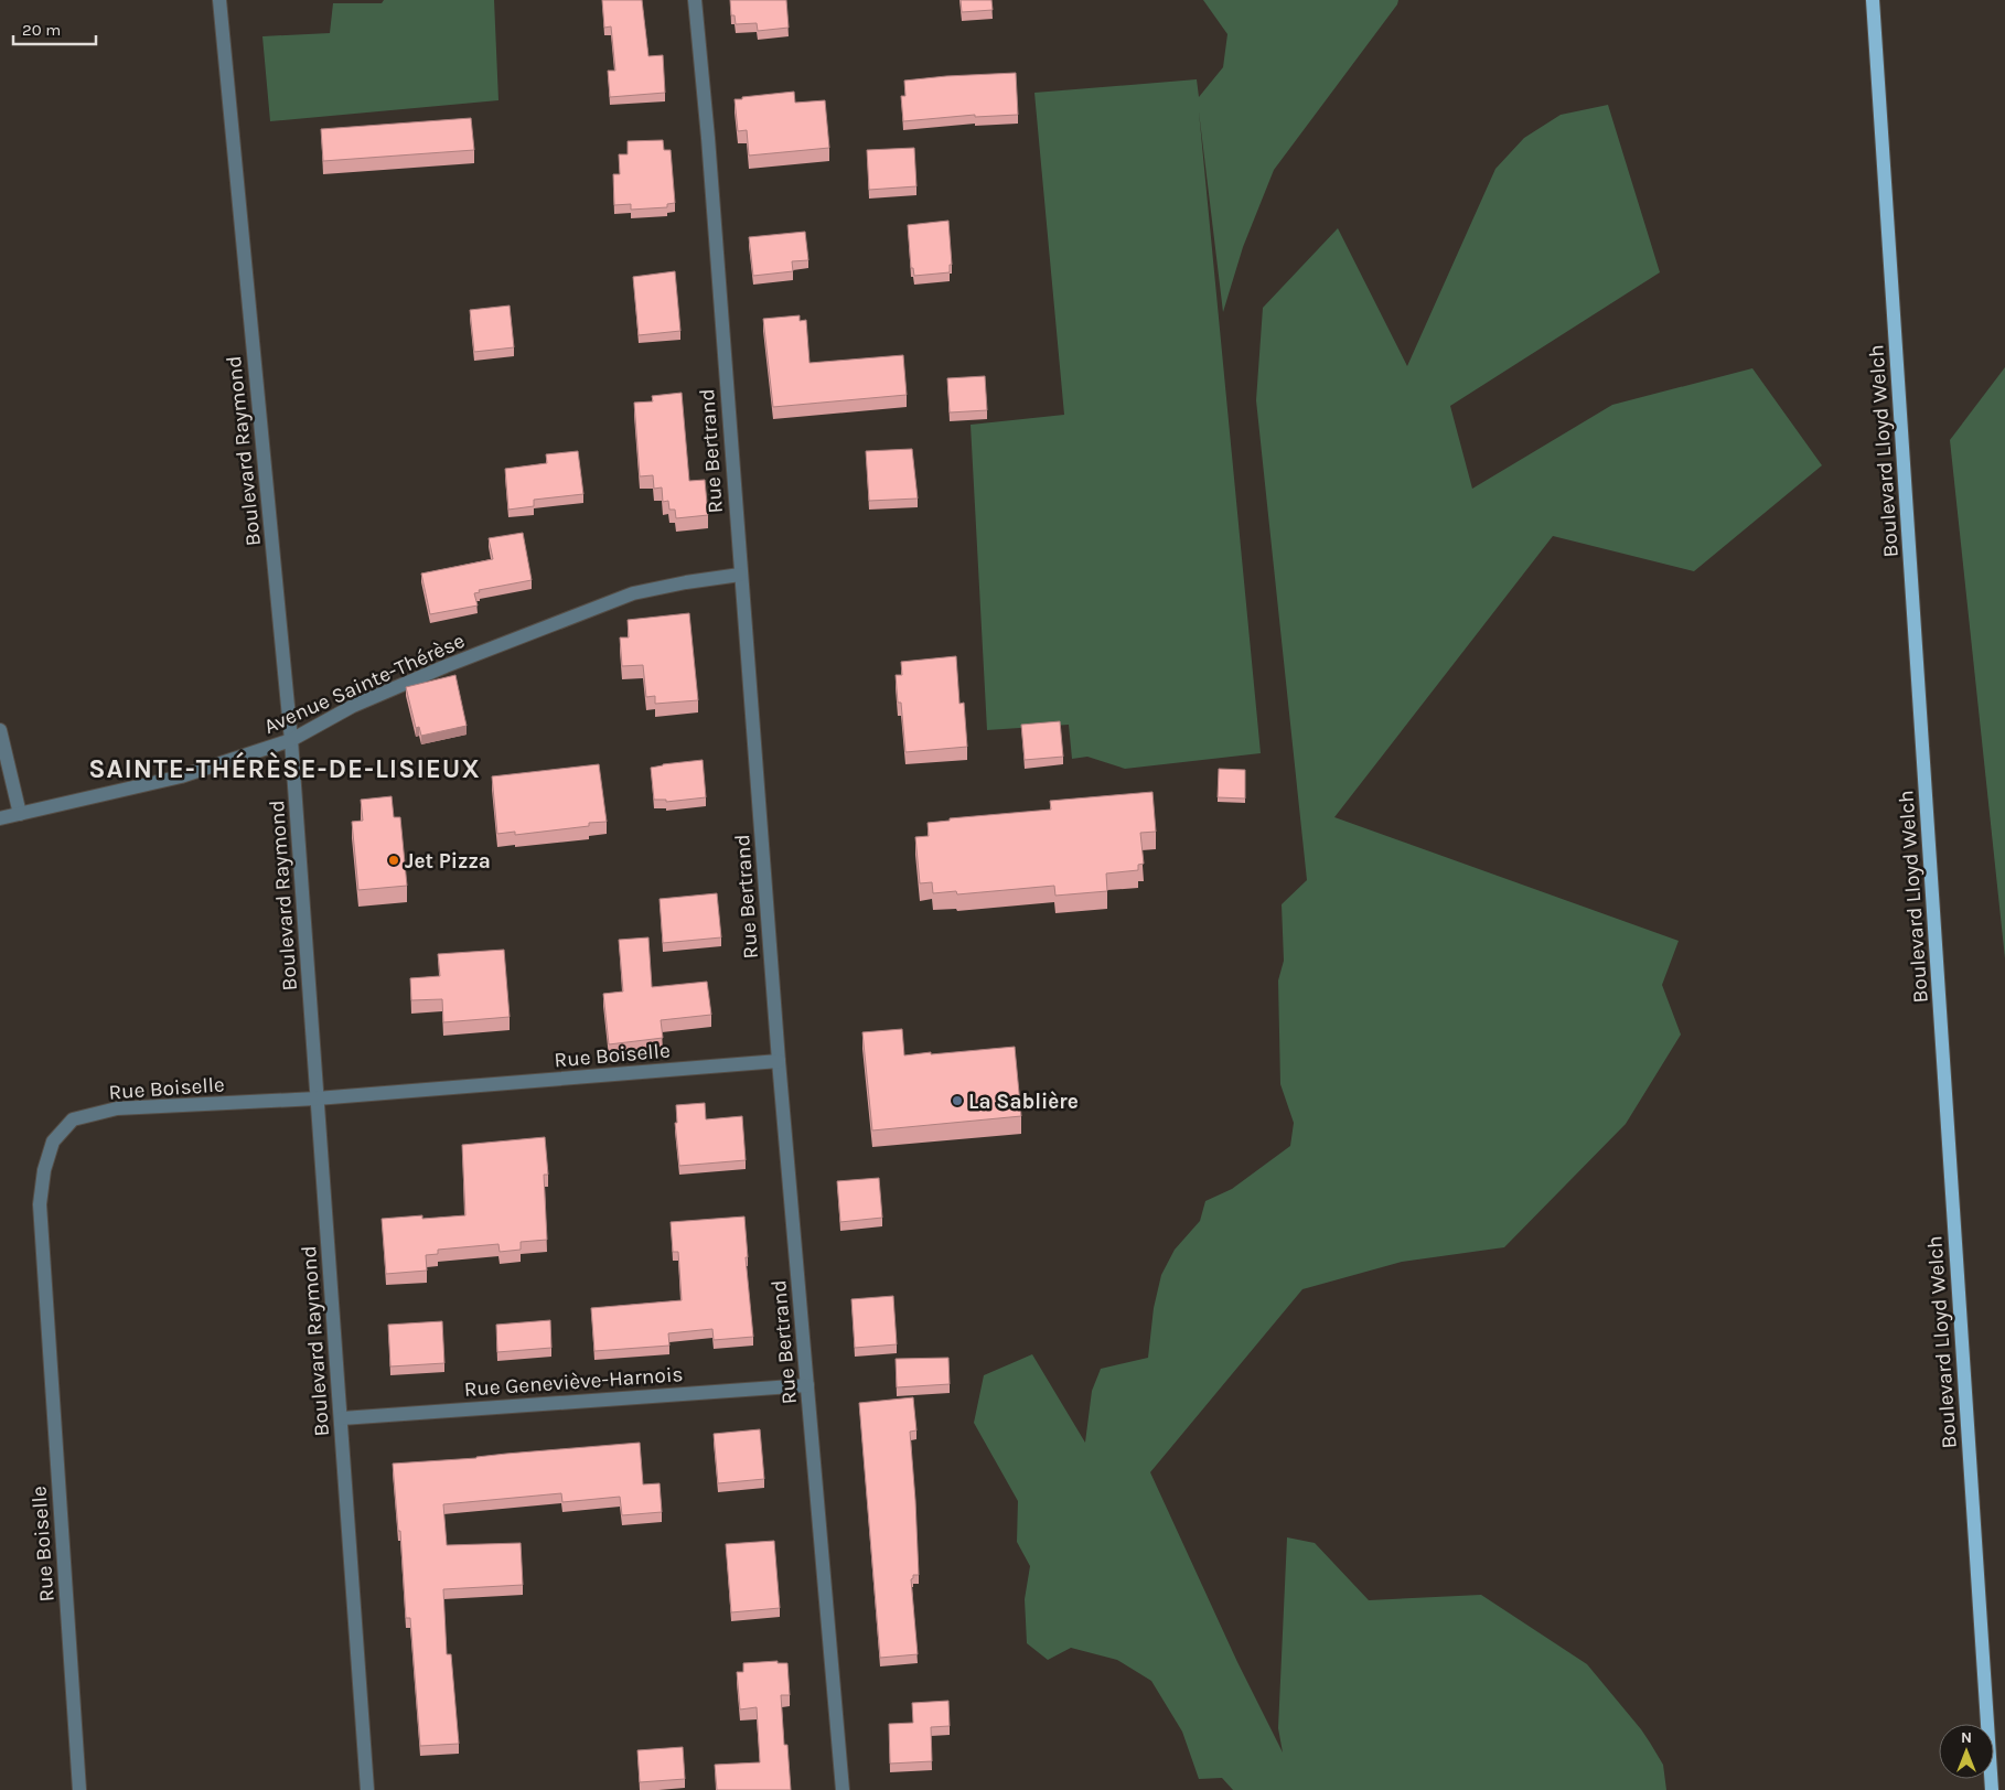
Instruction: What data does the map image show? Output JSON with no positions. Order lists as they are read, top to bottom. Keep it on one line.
{"streets":{"main road":["Boulevard Lloyd Welch"],"street":["Boulevard Raymond","Rue Bertrand","Avenue Sainte-Thérèse","Rue Boiselle","Rue Geneviève-Harnois"]},"crossings":[["Boulevard Raymond","Avenue Sainte-Thérèse"],["Boulevard Raymond","Rue Boiselle"],["Boulevard Raymond","Rue Geneviève-Harnois"],["Rue Bertrand","Avenue Sainte-Thérèse"],["Rue Bertrand","Rue Boiselle"],["Rue Bertrand","Rue Geneviève-Harnois"]],"districts":["SAINTE-THÉRÈSE-DE-LISIEUX"],"places":["Jet Pizza","La Sablière"],"scale_bar":"20 m","north":"top"}
